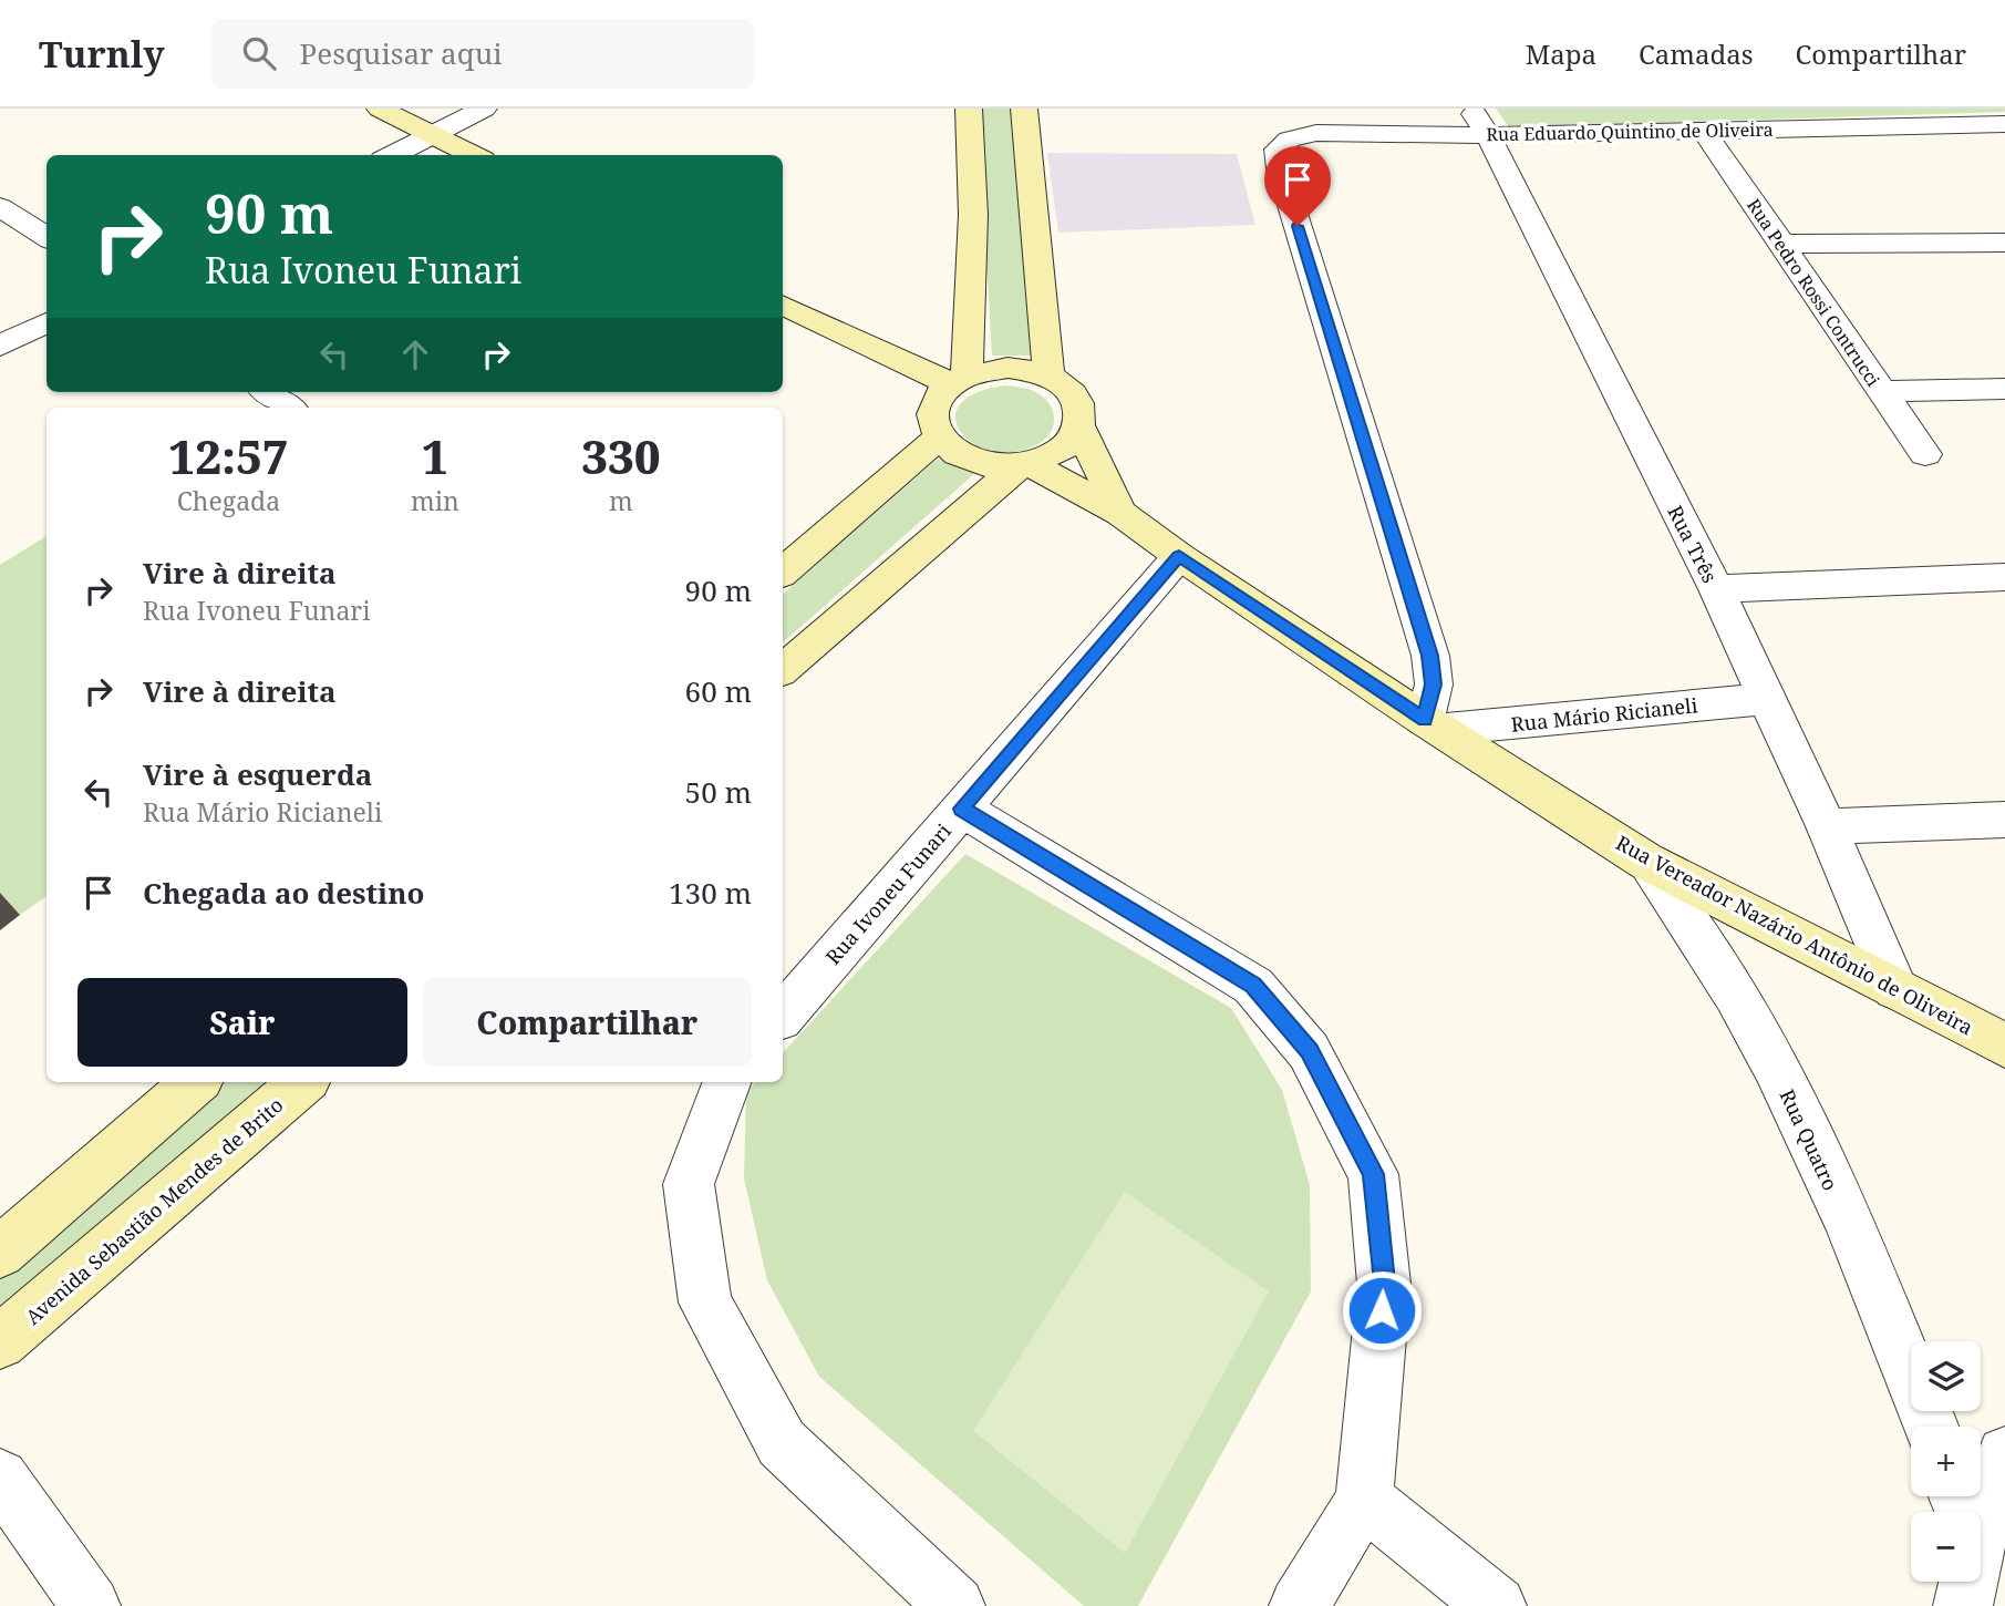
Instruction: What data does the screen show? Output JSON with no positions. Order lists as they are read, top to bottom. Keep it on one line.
{"streets":{"main road":["Rua Vereador Nazário Antônio de Oliveira","Avenida Sebastião Mendes de Brito"],"street":["Rua Eduardo Quintino de Oliveira","Rua Pedro Rossi Contrucci","Rua Três","Rua Mário Ricianeli","Rua Ivoneu Funari","Rua Quatro"]},"crossings":[["Rua Eduardo Quintino de Oliveira","Rua Pedro Rossi Contrucci"],["Rua Eduardo Quintino de Oliveira","Rua Três"],["Rua Eduardo Quintino de Oliveira","Rua Mário Ricianeli"],["Rua Eduardo Quintino de Oliveira","Rua Vereador Nazário Antônio de Oliveira"],["Rua Três","Rua Mário Ricianeli"],["Rua Três","Rua Vereador Nazário Antônio de Oliveira"],["Rua Mário Ricianeli","Rua Vereador Nazário Antônio de Oliveira"],["Rua Ivoneu Funari","Rua Vereador Nazário Antônio de Oliveira"],["Rua Vereador Nazário Antônio de Oliveira","Rua Quatro"]],"page":{"header":"Turnly","search":"Pesquisar aqui","nav":["Mapa","Camadas","Compartilhar"],"turn":["90 m","Rua Ivoneu Funari"],"eta":["12:57","Chegada","1","min","330","m"],"list":[{"name":"Vire à direita","note":"Rua Ivoneu Funari","value":"90 m"},{"name":"Vire à direita","value":"60 m"},{"name":"Vire à esquerda","note":"Rua Mário Ricianeli","value":"50 m"},{"name":"Chegada ao destino","value":"130 m"}],"buttons":["Sair","Compartilhar"],"map_buttons":["+","−"]}}
